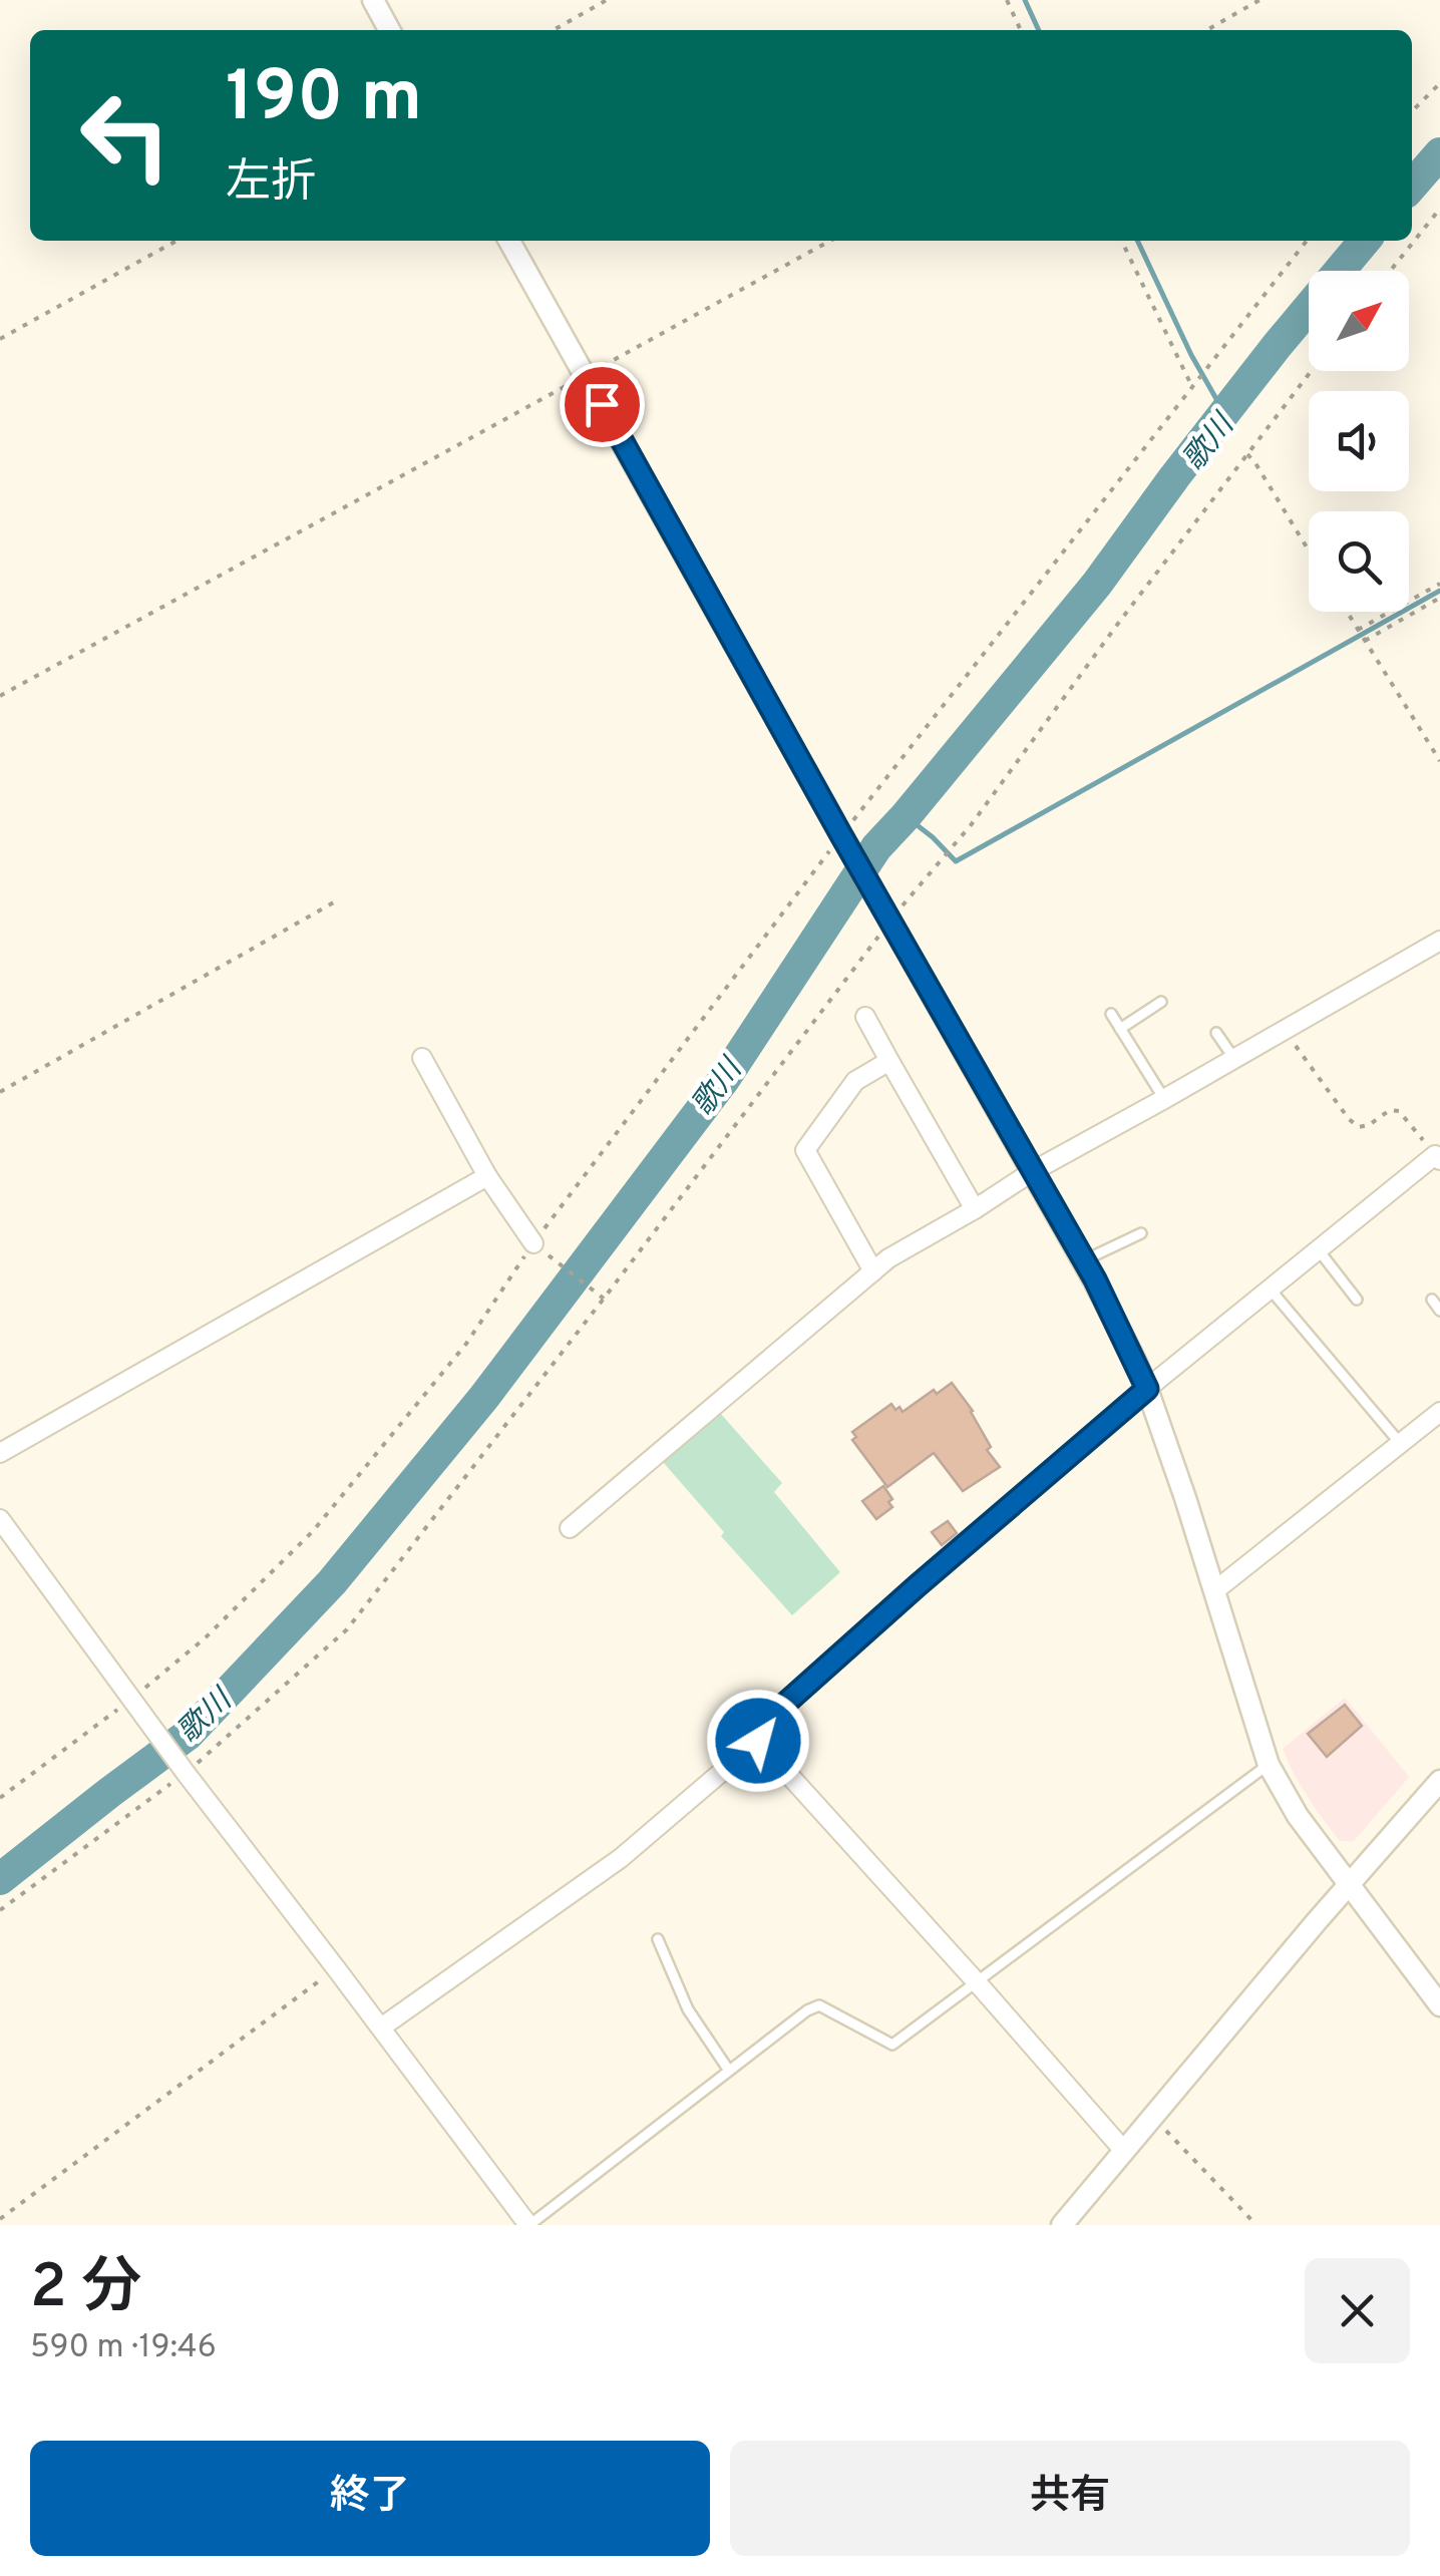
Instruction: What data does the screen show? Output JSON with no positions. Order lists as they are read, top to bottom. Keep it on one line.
{"water":["歌川"],"north":"top right","page":{"turn":["190 m","左折"],"heading":["2 分","590 m · 19:46"],"buttons":["終了","共有"]}}
